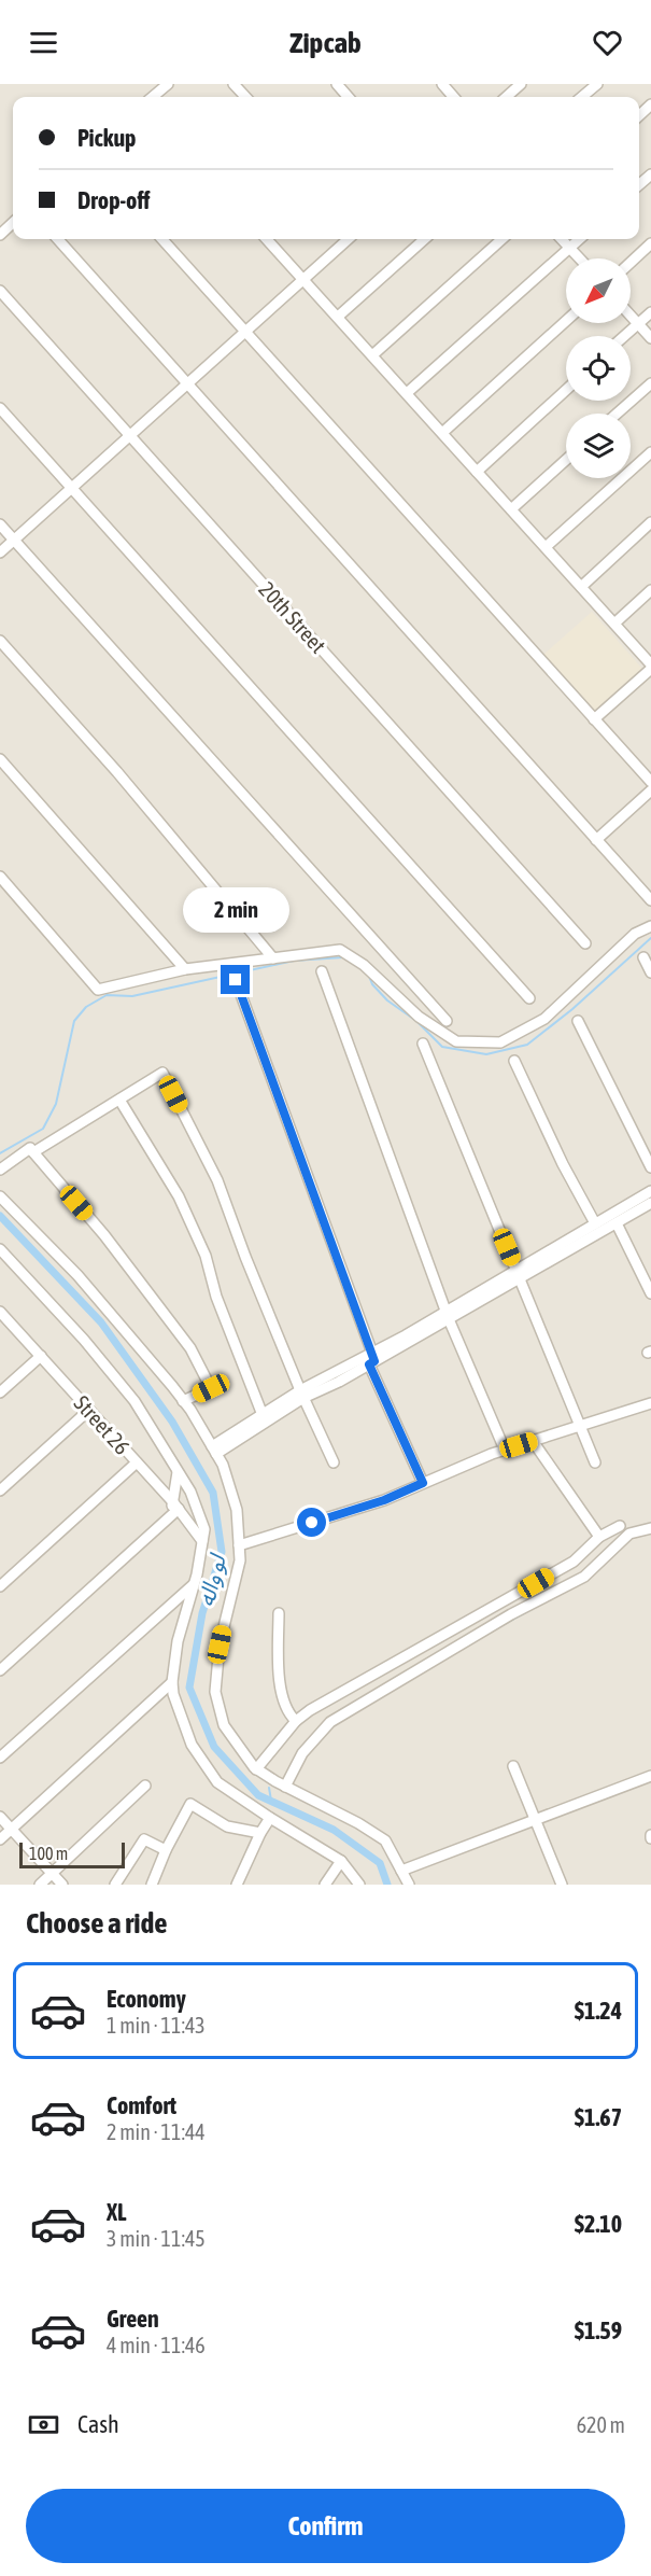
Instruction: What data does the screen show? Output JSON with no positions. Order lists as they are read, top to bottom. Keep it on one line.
{"streets":{"street":["20th Street","Street 26"]},"water":["لو واله"],"scale_bar":"100 m","north":"bottom left","page":{"header":"Zipcab","banner":["Pickup","Drop-off"],"bubble":"2 min","scale":"100 m","heading":"Choose a ride","list":[{"name":"Economy","note":"1 min · 11:43","value":"$1.24"},{"name":"Comfort","note":"2 min · 11:44","value":"$1.67"},{"name":"XL","note":"3 min · 11:45","value":"$2.10"},{"name":"Green","note":"4 min · 11:46","value":"$1.59"}],"pay":["Cash","620 m"],"buttons":"Confirm"}}
